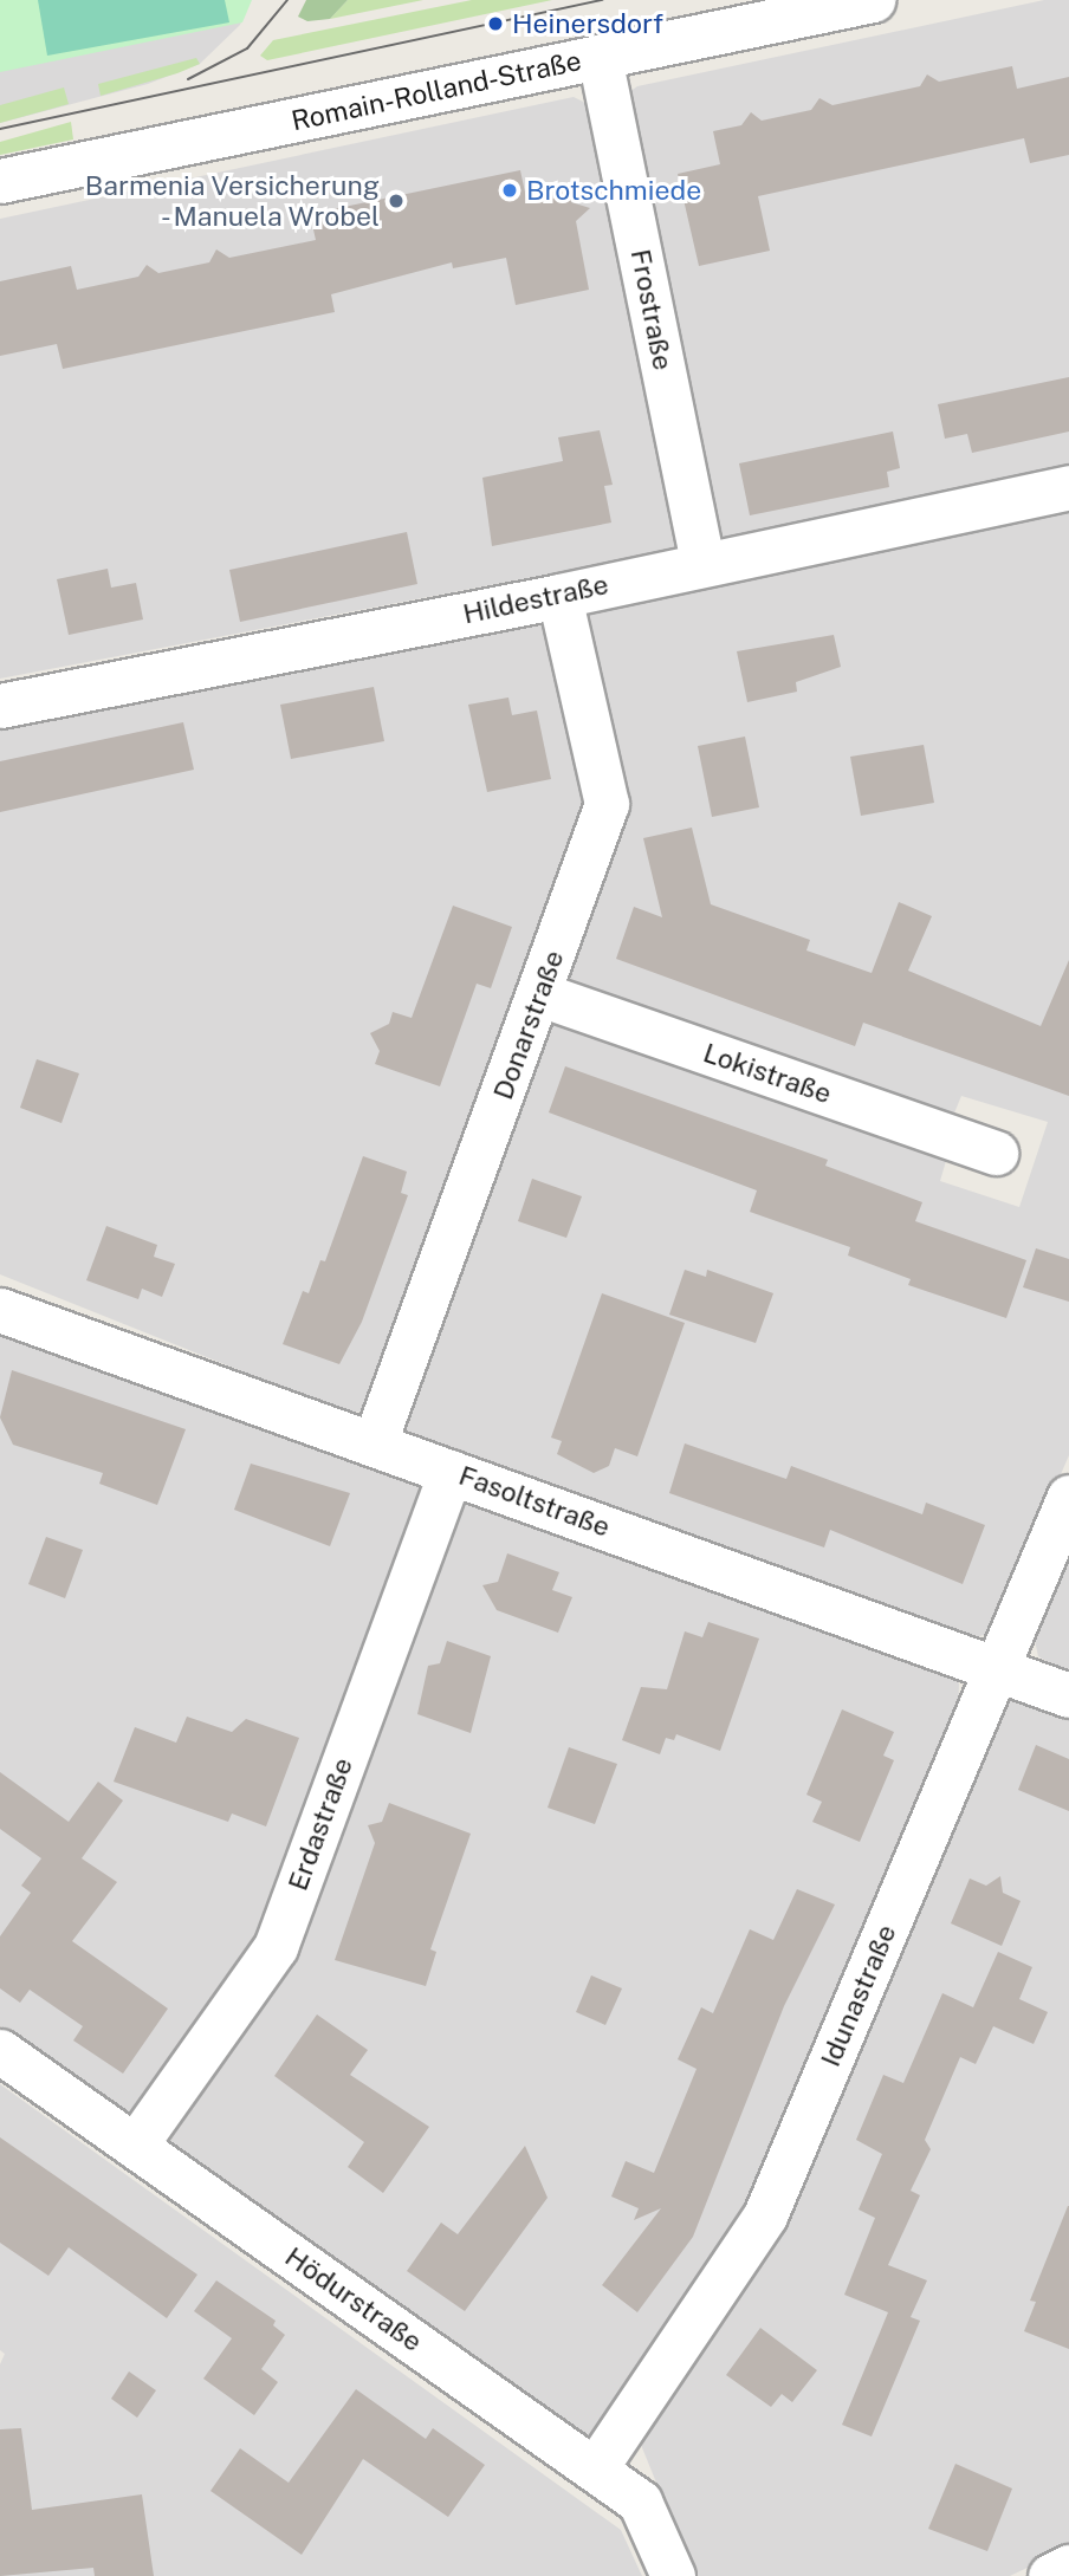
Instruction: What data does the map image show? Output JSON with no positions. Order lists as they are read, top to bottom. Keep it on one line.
{"streets":{"street":["Romain-Rolland-Straße","Frostraße","Hildestraße","Donarstraße","Lokistraße","Fasoltstraße","Erdastraße","Idunastraße","Hödurstraße"]},"crossings":[["Romain-Rolland-Straße","Frostraße"],["Frostraße","Hildestraße"],["Hildestraße","Donarstraße"],["Donarstraße","Lokistraße"],["Donarstraße","Fasoltstraße"],["Fasoltstraße","Erdastraße"],["Fasoltstraße","Idunastraße"],["Erdastraße","Hödurstraße"],["Idunastraße","Hödurstraße"]],"places":["Heinersdorf","Brotschmiede","Barmenia Versicherung - Manuela Wrobel"]}
